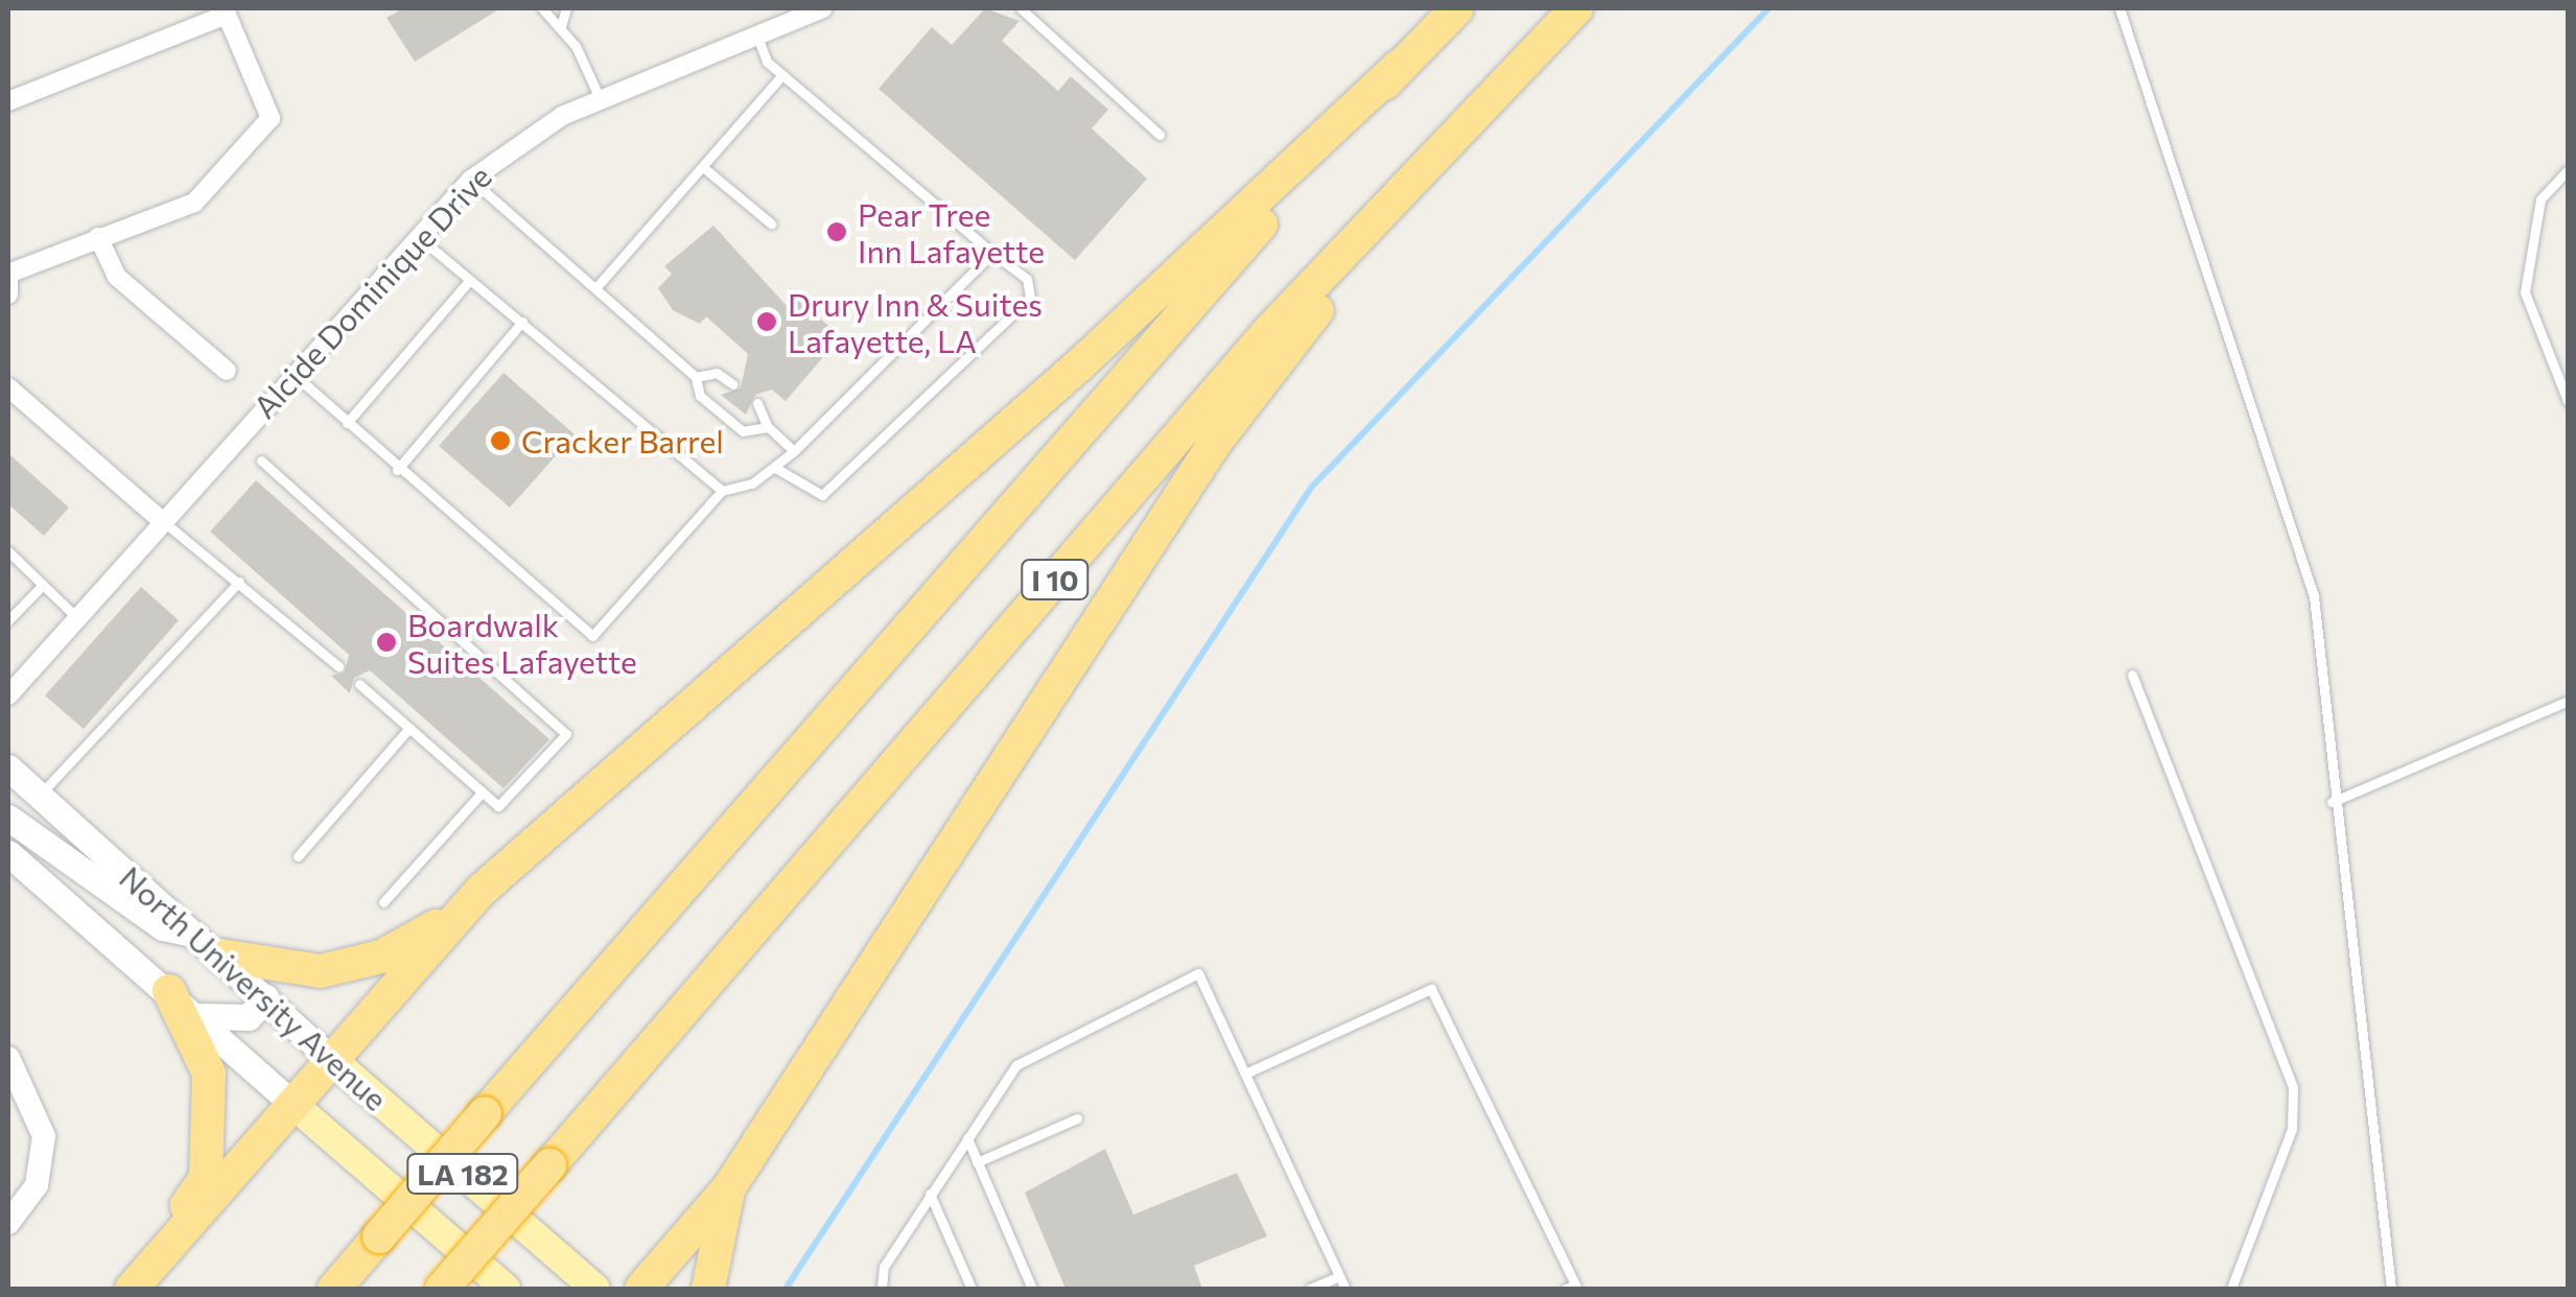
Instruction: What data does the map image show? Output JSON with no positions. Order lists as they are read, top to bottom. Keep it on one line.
{"streets":{"highway":["I 10"],"main road":["North University Avenue","LA 182"],"street":["Alcide Dominique Drive"]},"places":["Pear Tree Inn Lafayette","Drury Inn & Suites Lafayette, LA","Cracker Barrel","Boardwalk Suites Lafayette"]}
